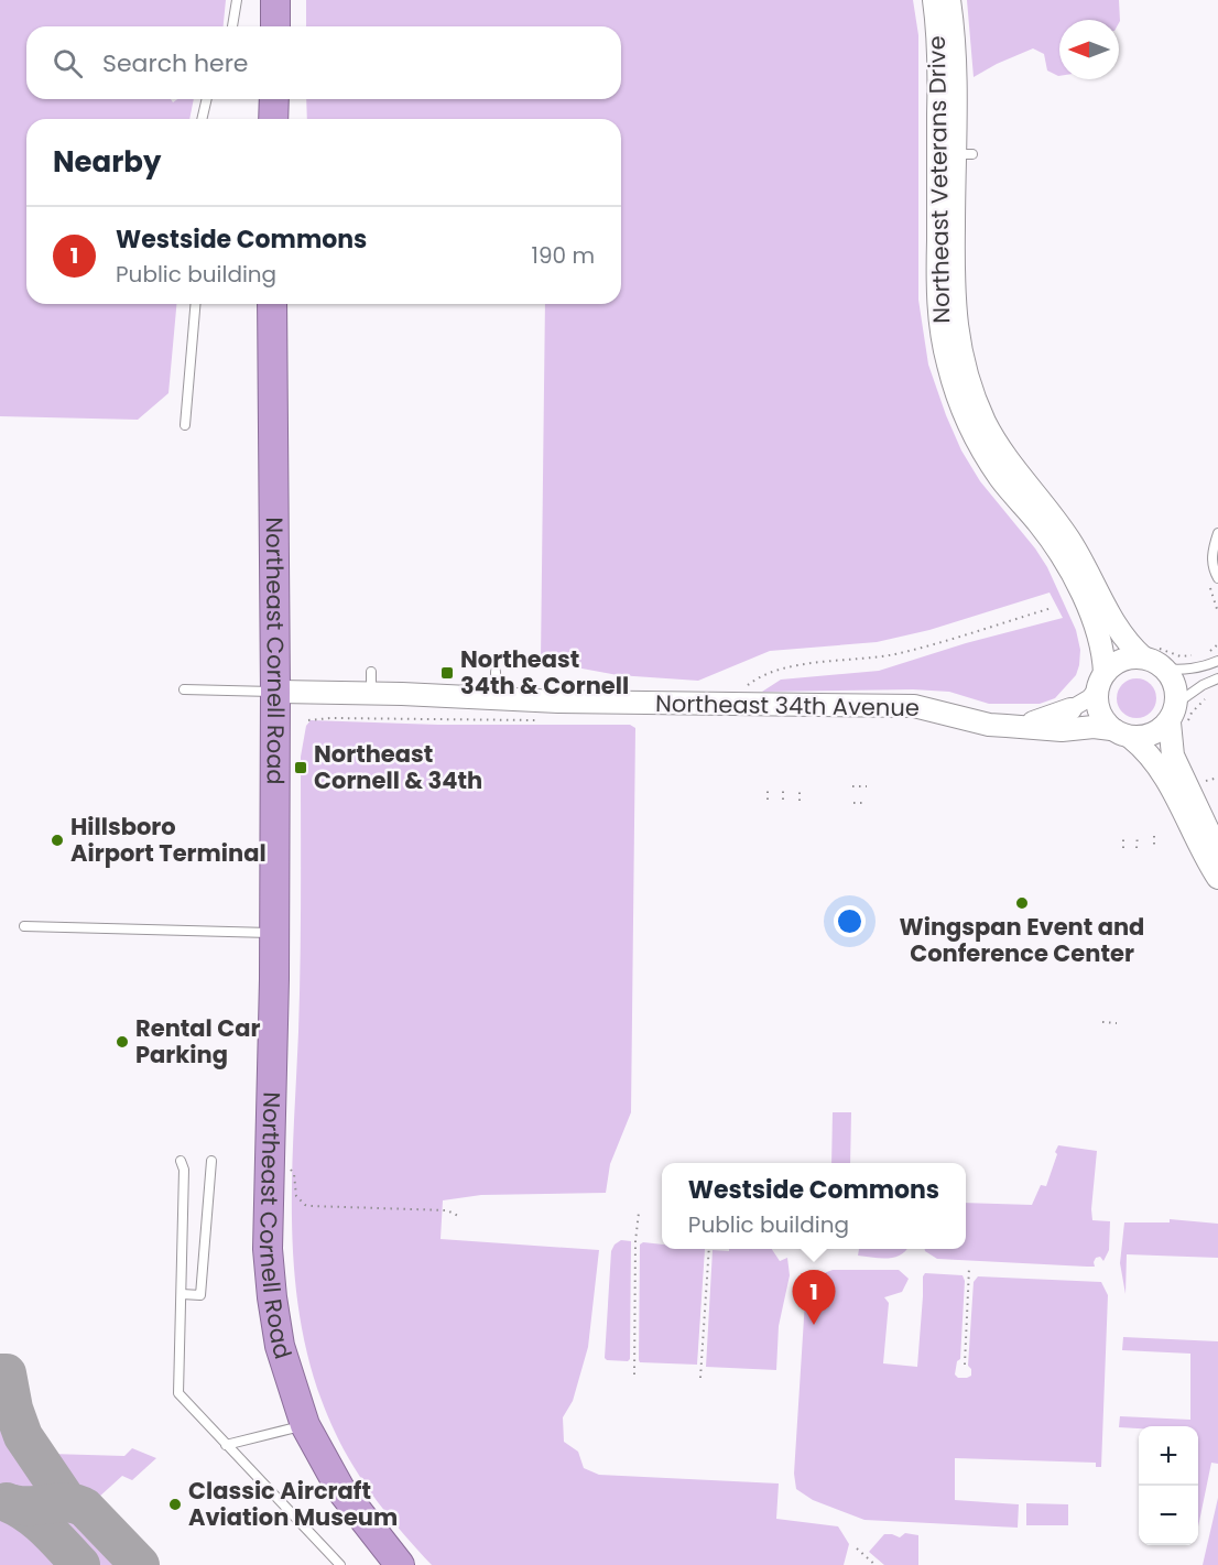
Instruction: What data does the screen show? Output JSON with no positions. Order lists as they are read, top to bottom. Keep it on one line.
{"streets":{"highway":["Northeast Cornell Road"],"street":["Northeast Veterans Drive","Northeast 34th Avenue"]},"crossings":[["Northeast Veterans Drive","Northeast 34th Avenue"],["Northeast Cornell Road","Northeast 34th Avenue"]],"places":{"transit":["Northeast 34th & Cornell","Northeast Cornell & 34th"],"other":["Hillsboro Airport Terminal","Wingspan Event and Conference Center","Rental Car Parking","Classic Aircraft Aviation Museum"]},"north":"left","page":{"search":"Search here","heading":"Nearby","list":[{"mark":"1","name":"Westside Commons","note":"Public building","value":"190 m"}],"popup":["Westside Commons","Public building"],"pins":"1","map_buttons":["+","−"]}}
